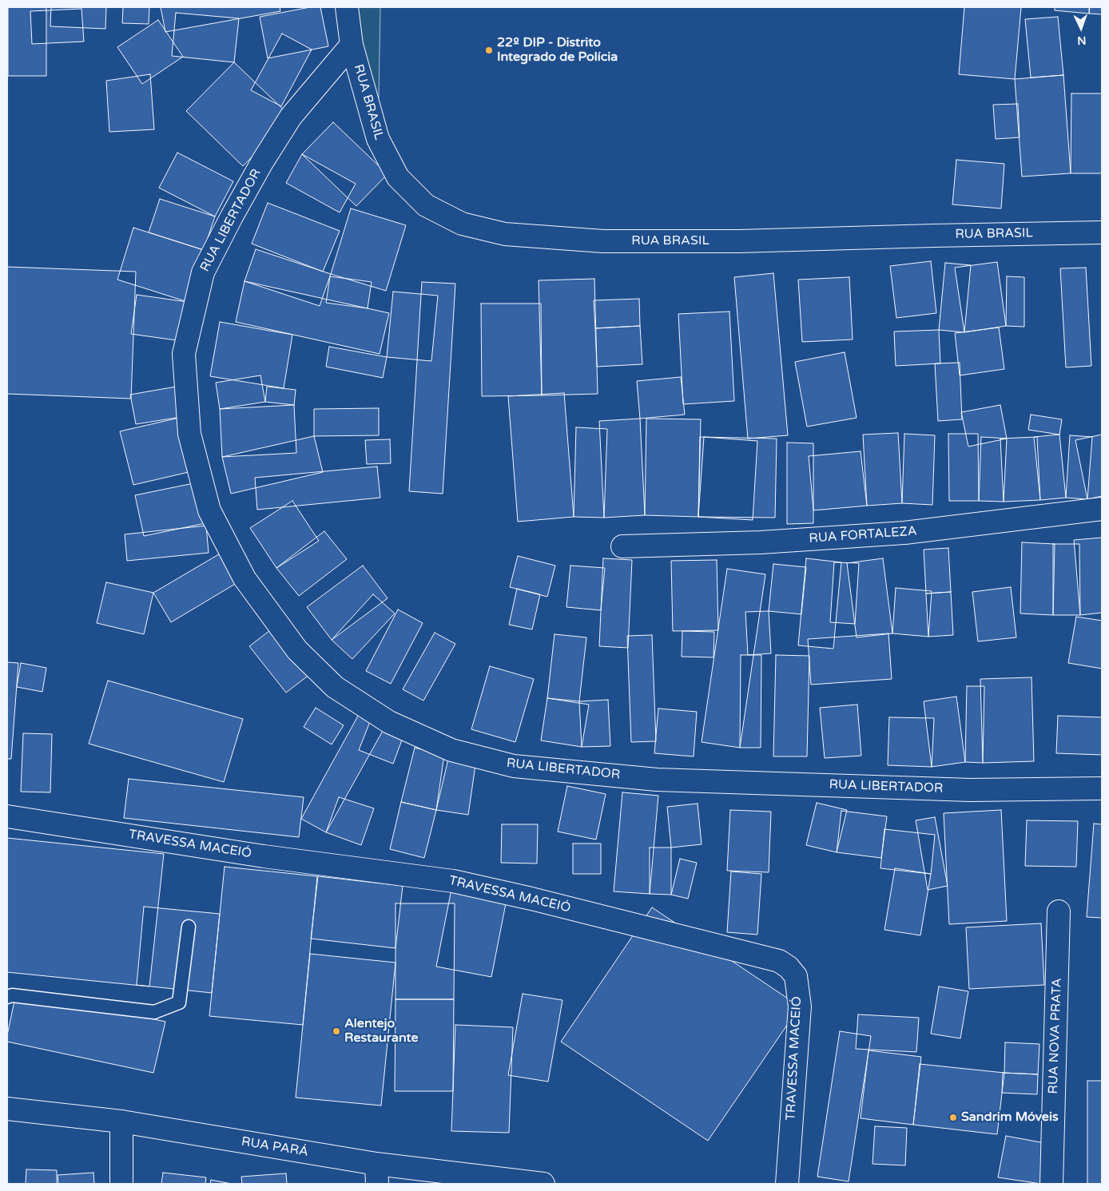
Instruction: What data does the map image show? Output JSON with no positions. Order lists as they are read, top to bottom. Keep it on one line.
{"streets":{"street":["RUA BRASIL","RUA LIBERTADOR","RUA FORTALEZA","TRAVESSA MACEIÓ","RUA NOVA PRATA","RUA PARÁ"]},"crossings":[["RUA BRASIL","RUA LIBERTADOR"]],"places":["22º DIP - Distrito Integrado de Polícia","Alentejo Restaurante","Sandrim Móveis"],"north":"bottom"}
